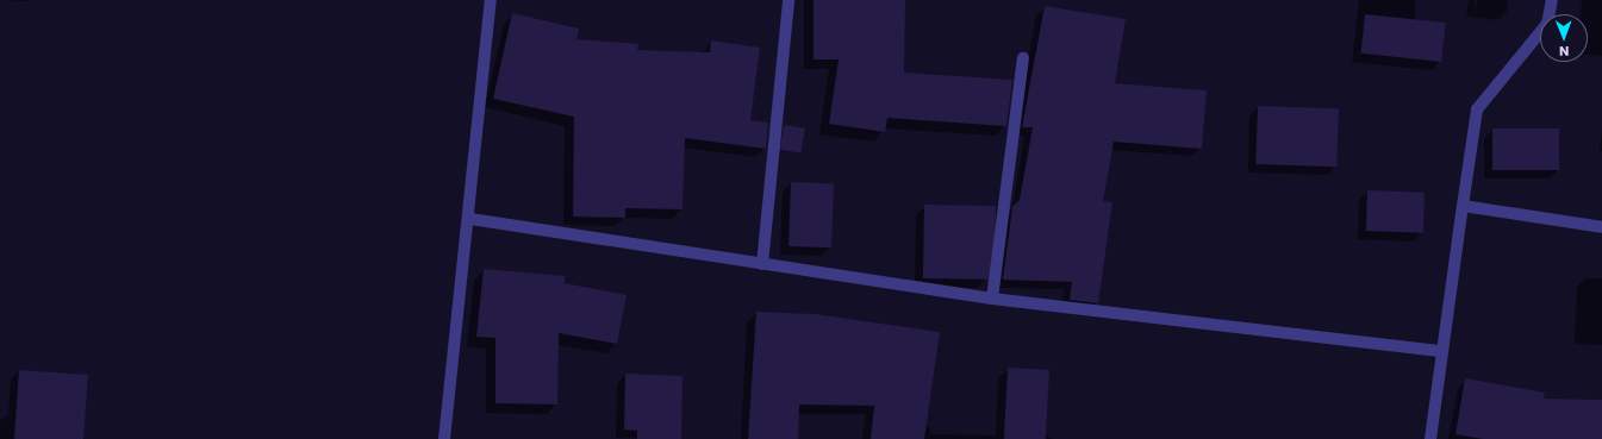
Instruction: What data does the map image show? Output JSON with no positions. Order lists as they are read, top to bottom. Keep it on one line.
{"north":"bottom"}
